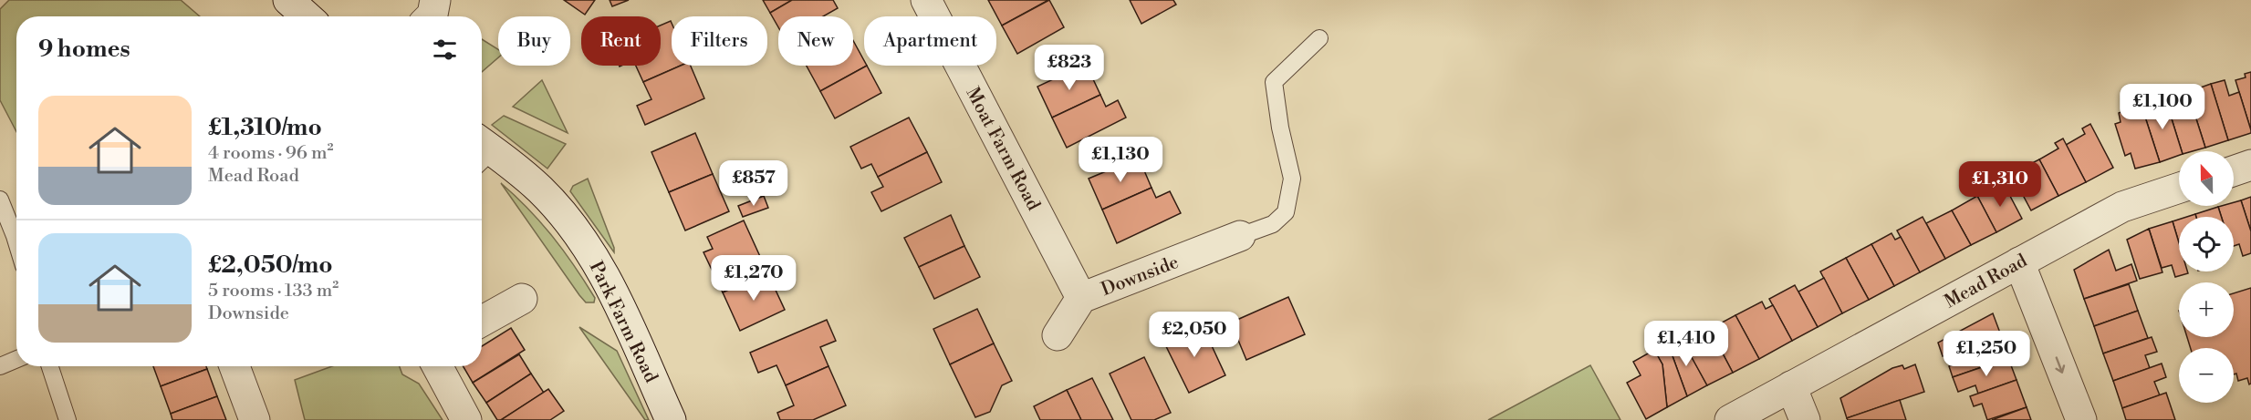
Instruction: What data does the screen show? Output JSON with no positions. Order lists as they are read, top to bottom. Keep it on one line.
{"streets":{"street":["Moat Farm Road","Downside","Mead Road","Park Farm Road"]},"crossings":[["Moat Farm Road","Downside"]],"north":"top","page":{"chip":["Buy","Rent","Filters","New","Apartment"],"heading":"9 homes","price":["£823","£1,100","£1,130","£857","£1,310","£1,270","£2,050","£1,410","£1,250"],"list":[{"name":"£1,310/mo","note":"4 rooms · 96 m² · Mead Road"},{"name":"£2,050/mo","note":"5 rooms · 133 m² · Downside"}],"map_buttons":["+","−"]}}
